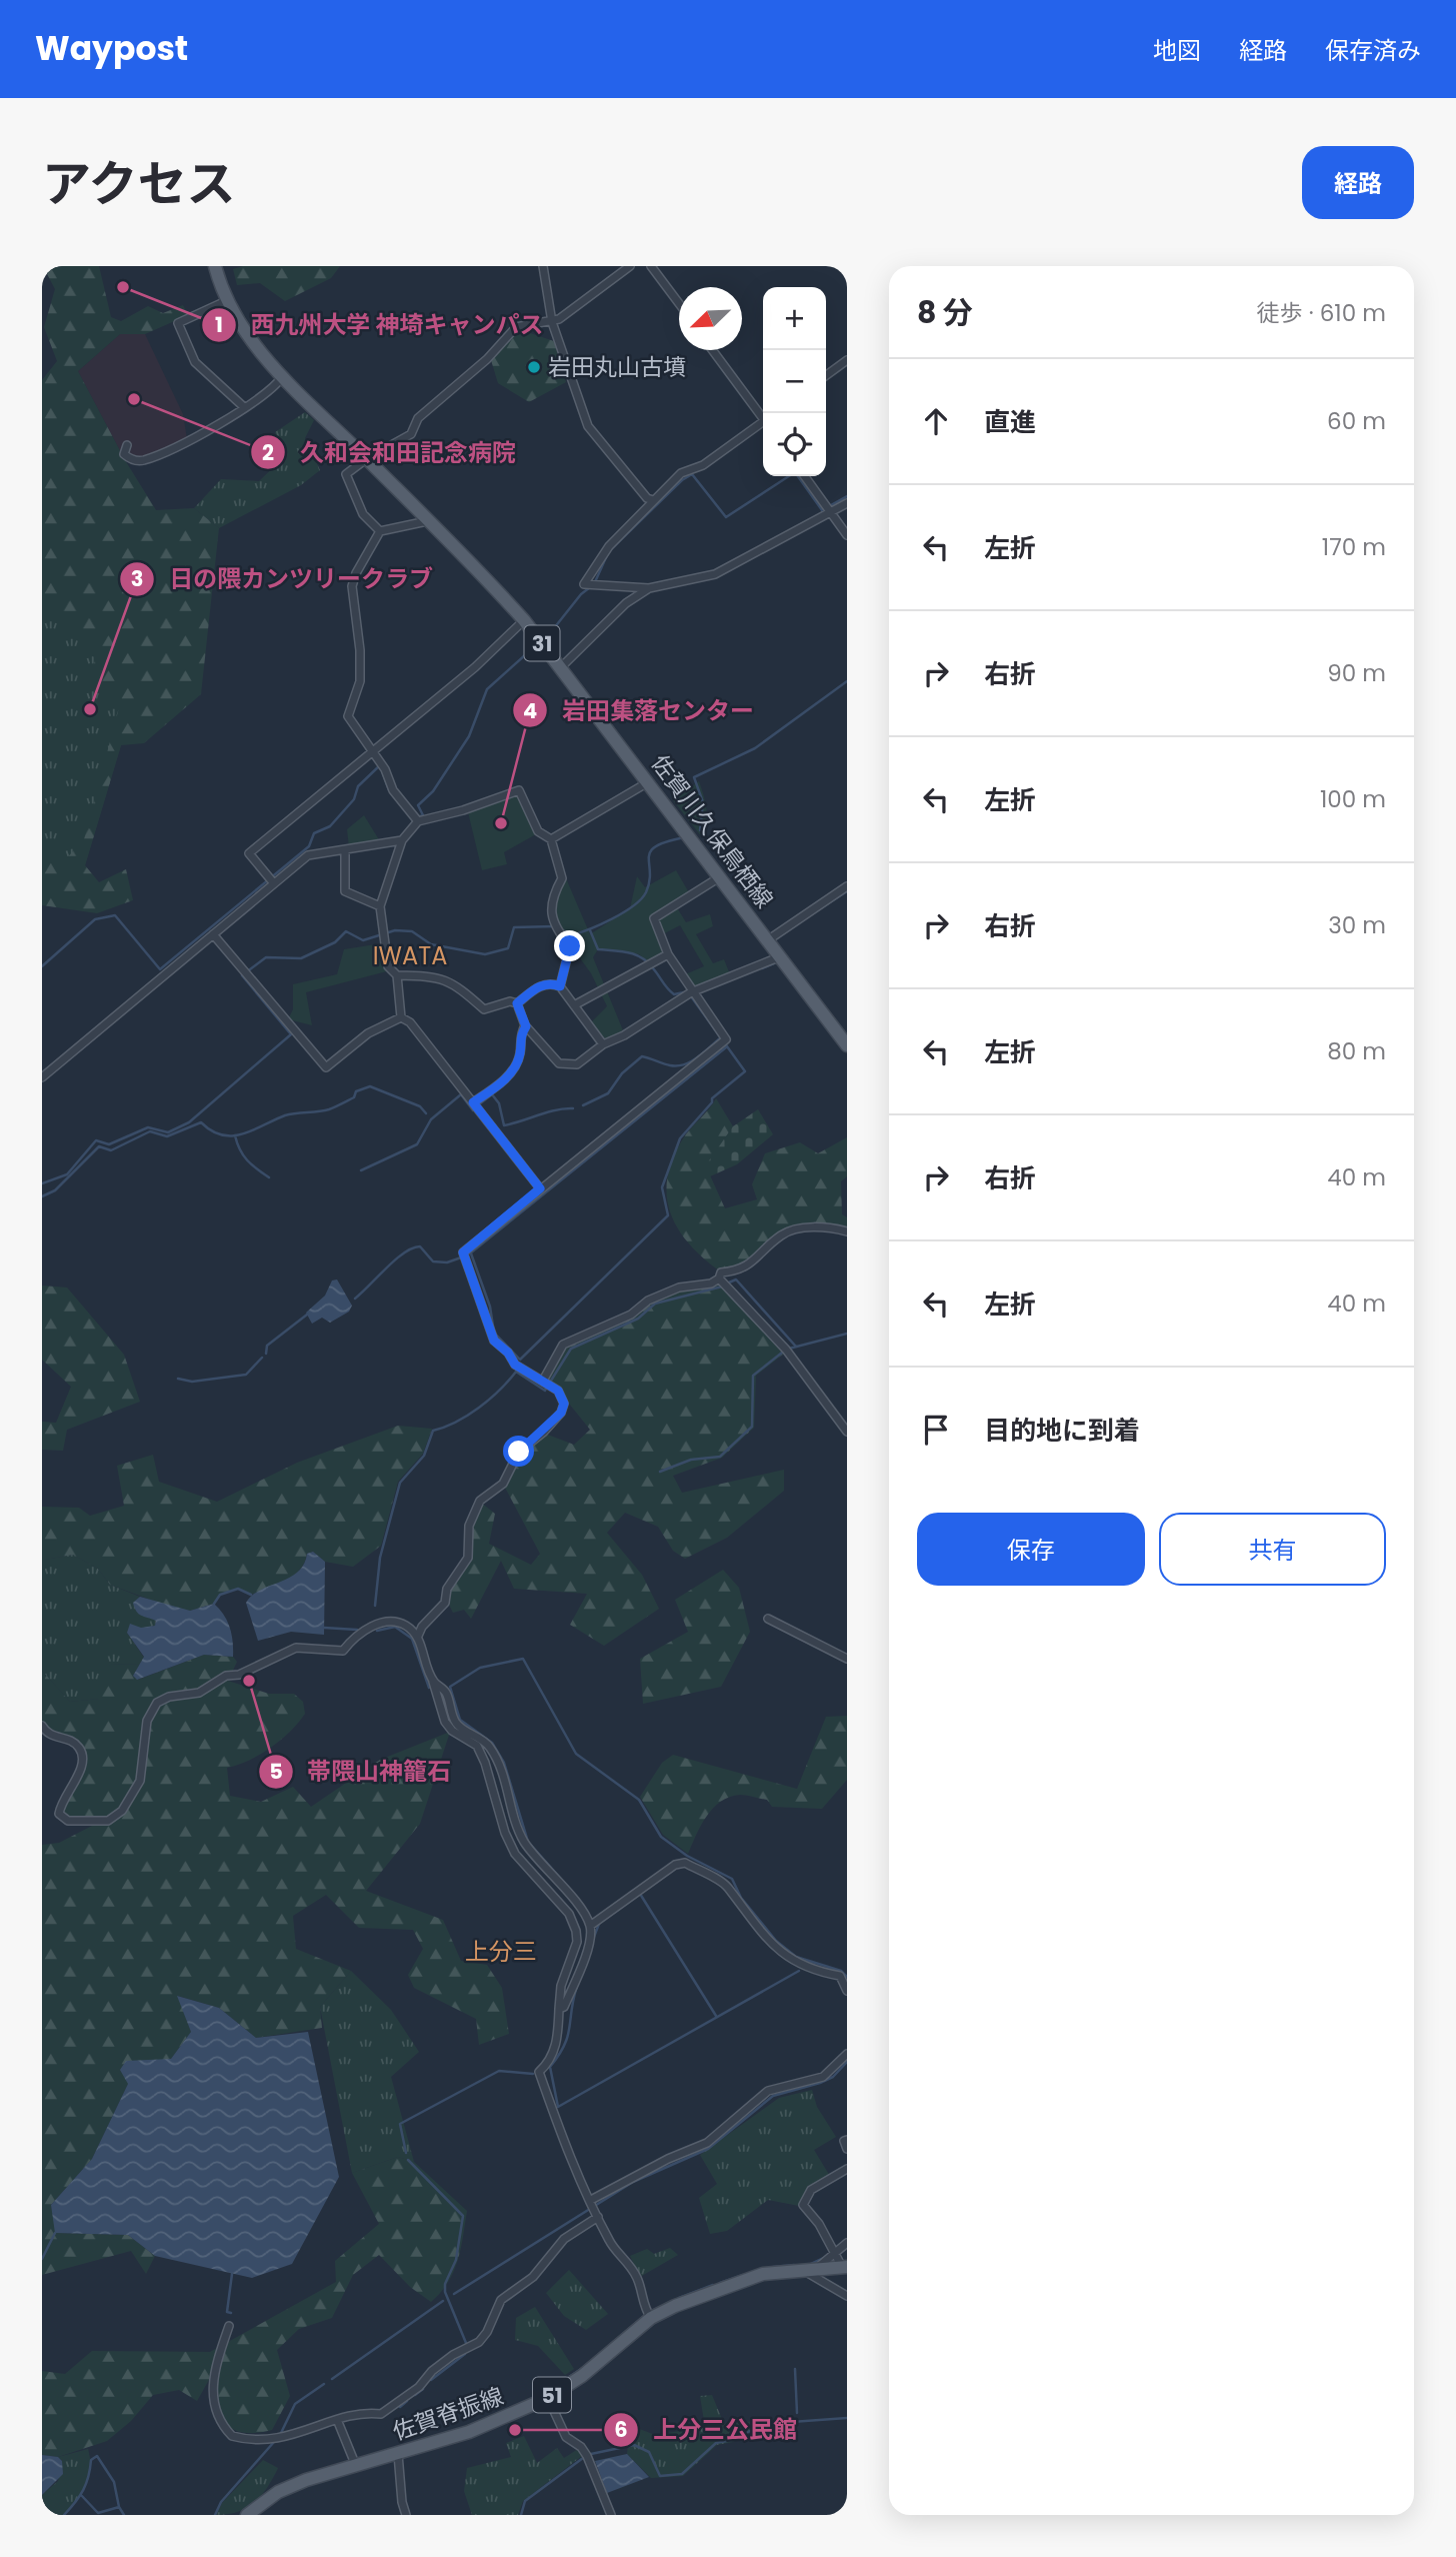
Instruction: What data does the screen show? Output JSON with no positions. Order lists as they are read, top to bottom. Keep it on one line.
{"streets":{"main road":["31","佐賀川久保鳥栖線","51","佐賀脊振線"]},"districts":["IWATA","上分三"],"places":["西九州大学 神埼キャンパス","岩田丸山古墳","久和会和田記念病院","日の隈カンツリークラブ","岩田集落センター","帯隈山神籠石","上分三公民館"],"north":"bottom left","page":{"header":"Waypost","nav":["地図","経路","保存済み"],"title":"アクセス","buttons":["経路",["保存","共有"]],"heading":["8 分","徒歩 · 610 m"],"map_buttons":["+","−"],"list":[["直進","60 m"],["左折","170 m"],["右折","90 m"],["左折","100 m"],["右折","30 m"],["左折","80 m"],["右折","40 m"],["左折","40 m"],"目的地に到着"]}}
